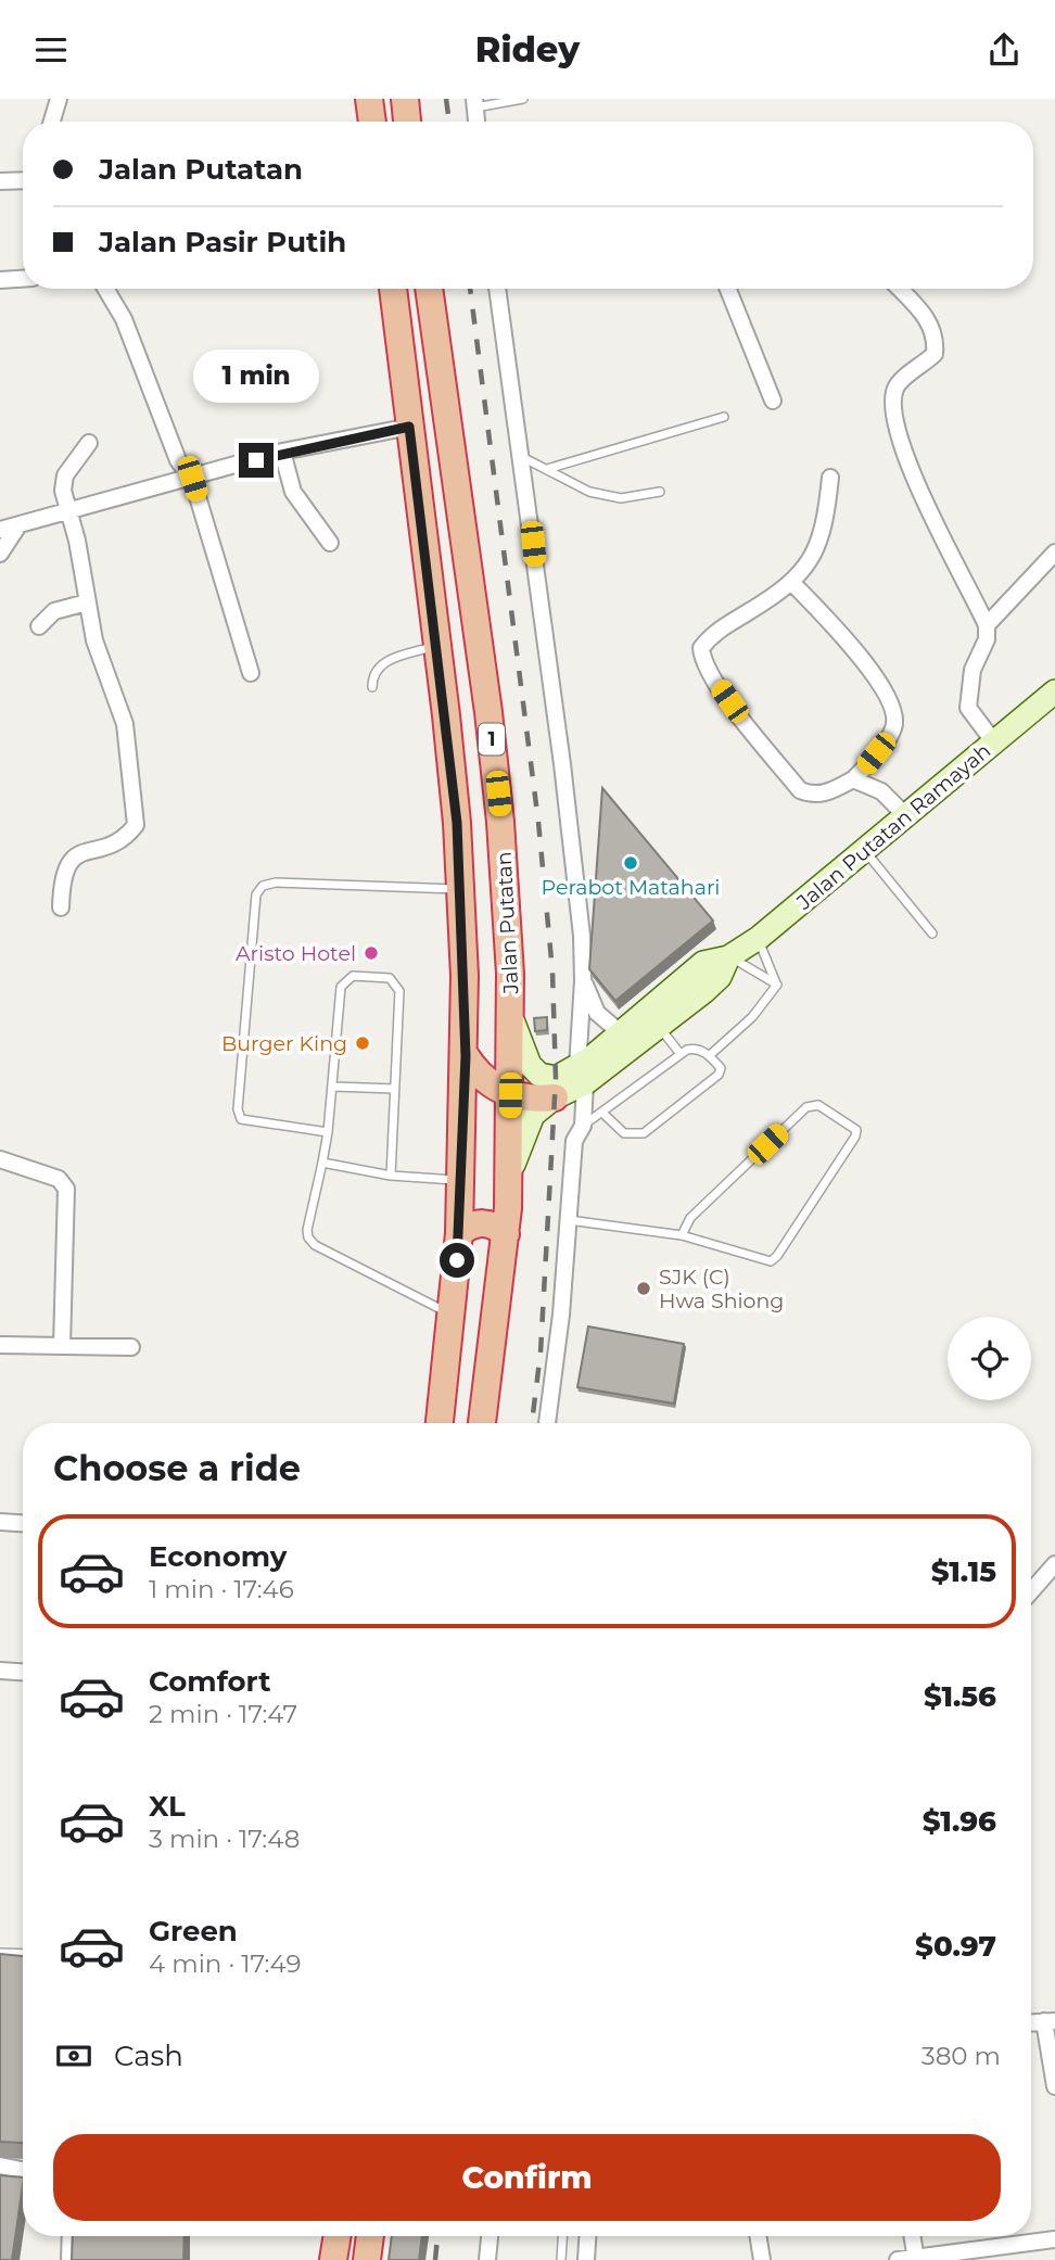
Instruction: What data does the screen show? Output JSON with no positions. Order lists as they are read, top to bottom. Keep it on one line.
{"streets":{"highway":["1","Jalan Putatan"],"main road":["Jalan Putatan Ramayah"]},"crossings":[["Jalan Putatan Ramayah","Jalan Putatan"]],"places":["Perabot Matahari","Aristo Hotel","Burger King","SJK (C) Hwa Shiong"],"page":{"header":"Ridey","banner":["Jalan Putatan","Jalan Pasir Putih"],"bubble":"1 min","heading":"Choose a ride","list":[{"name":"Economy","note":"1 min · 17:46","value":"$1.15"},{"name":"Comfort","note":"2 min · 17:47","value":"$1.56"},{"name":"XL","note":"3 min · 17:48","value":"$1.96"},{"name":"Green","note":"4 min · 17:49","value":"$0.97"}],"pay":["Cash","380 m"],"buttons":"Confirm"}}
